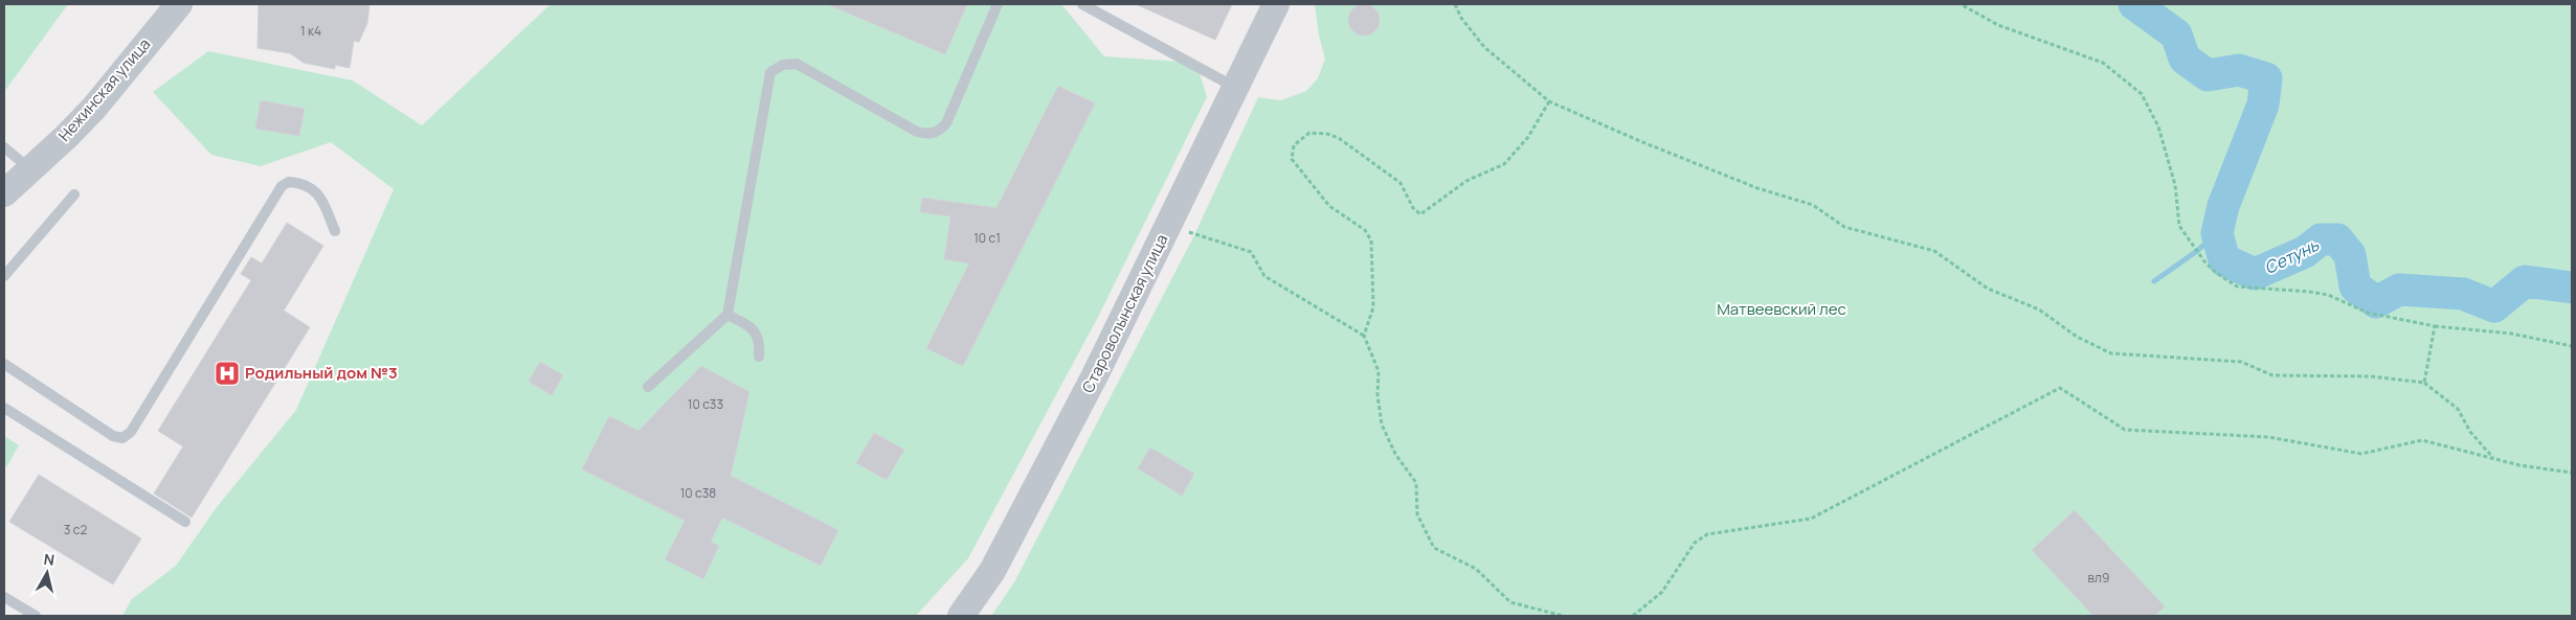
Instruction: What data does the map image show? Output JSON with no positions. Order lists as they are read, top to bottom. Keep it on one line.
{"streets":{"street":["Нежинская улица","Староволынская улица"]},"water":["Сетунь"],"parks":["Матвеевский лес"],"places":{"hospital":["Родильный дом №3"]},"house_numbers":["1 к4","10 с1","10 с33","10 с38","3 с2","вл9"],"north":"top"}
